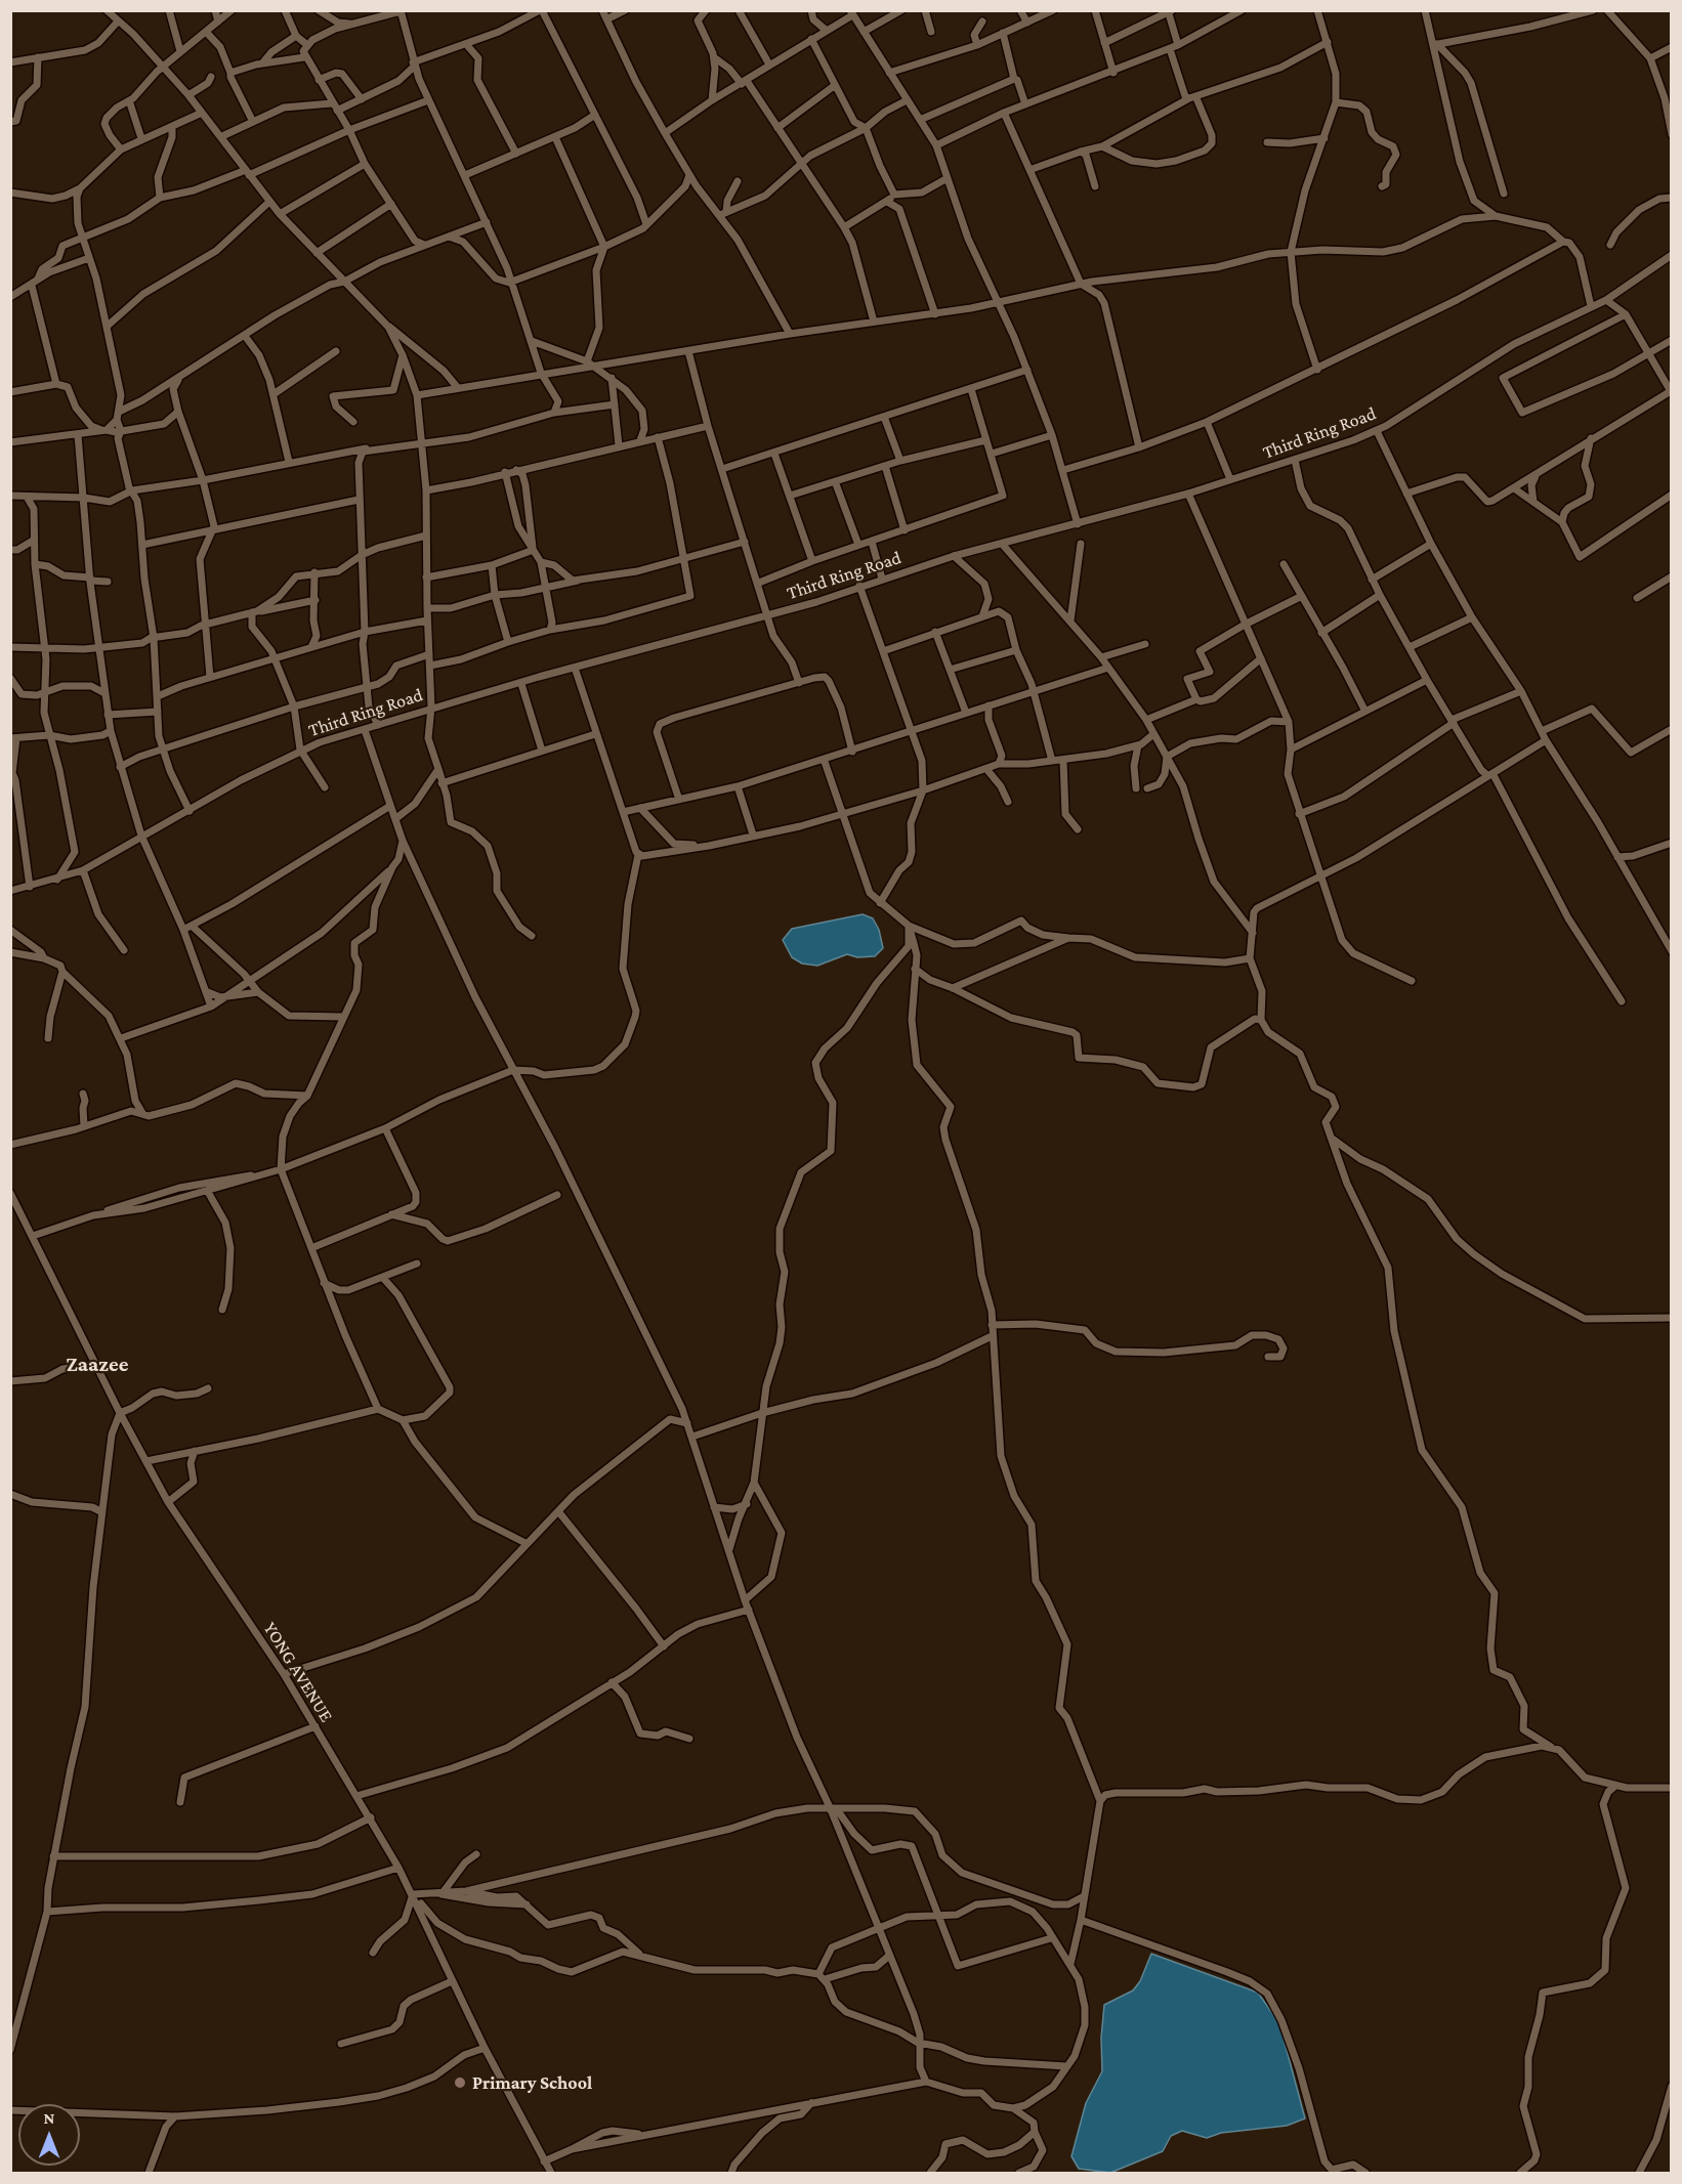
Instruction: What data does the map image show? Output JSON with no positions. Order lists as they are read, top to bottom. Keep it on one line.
{"streets":{"street":["Third Ring Road","YONG AVENUE"]},"districts":["Zaazee"],"places":["Primary School"],"north":"top"}
